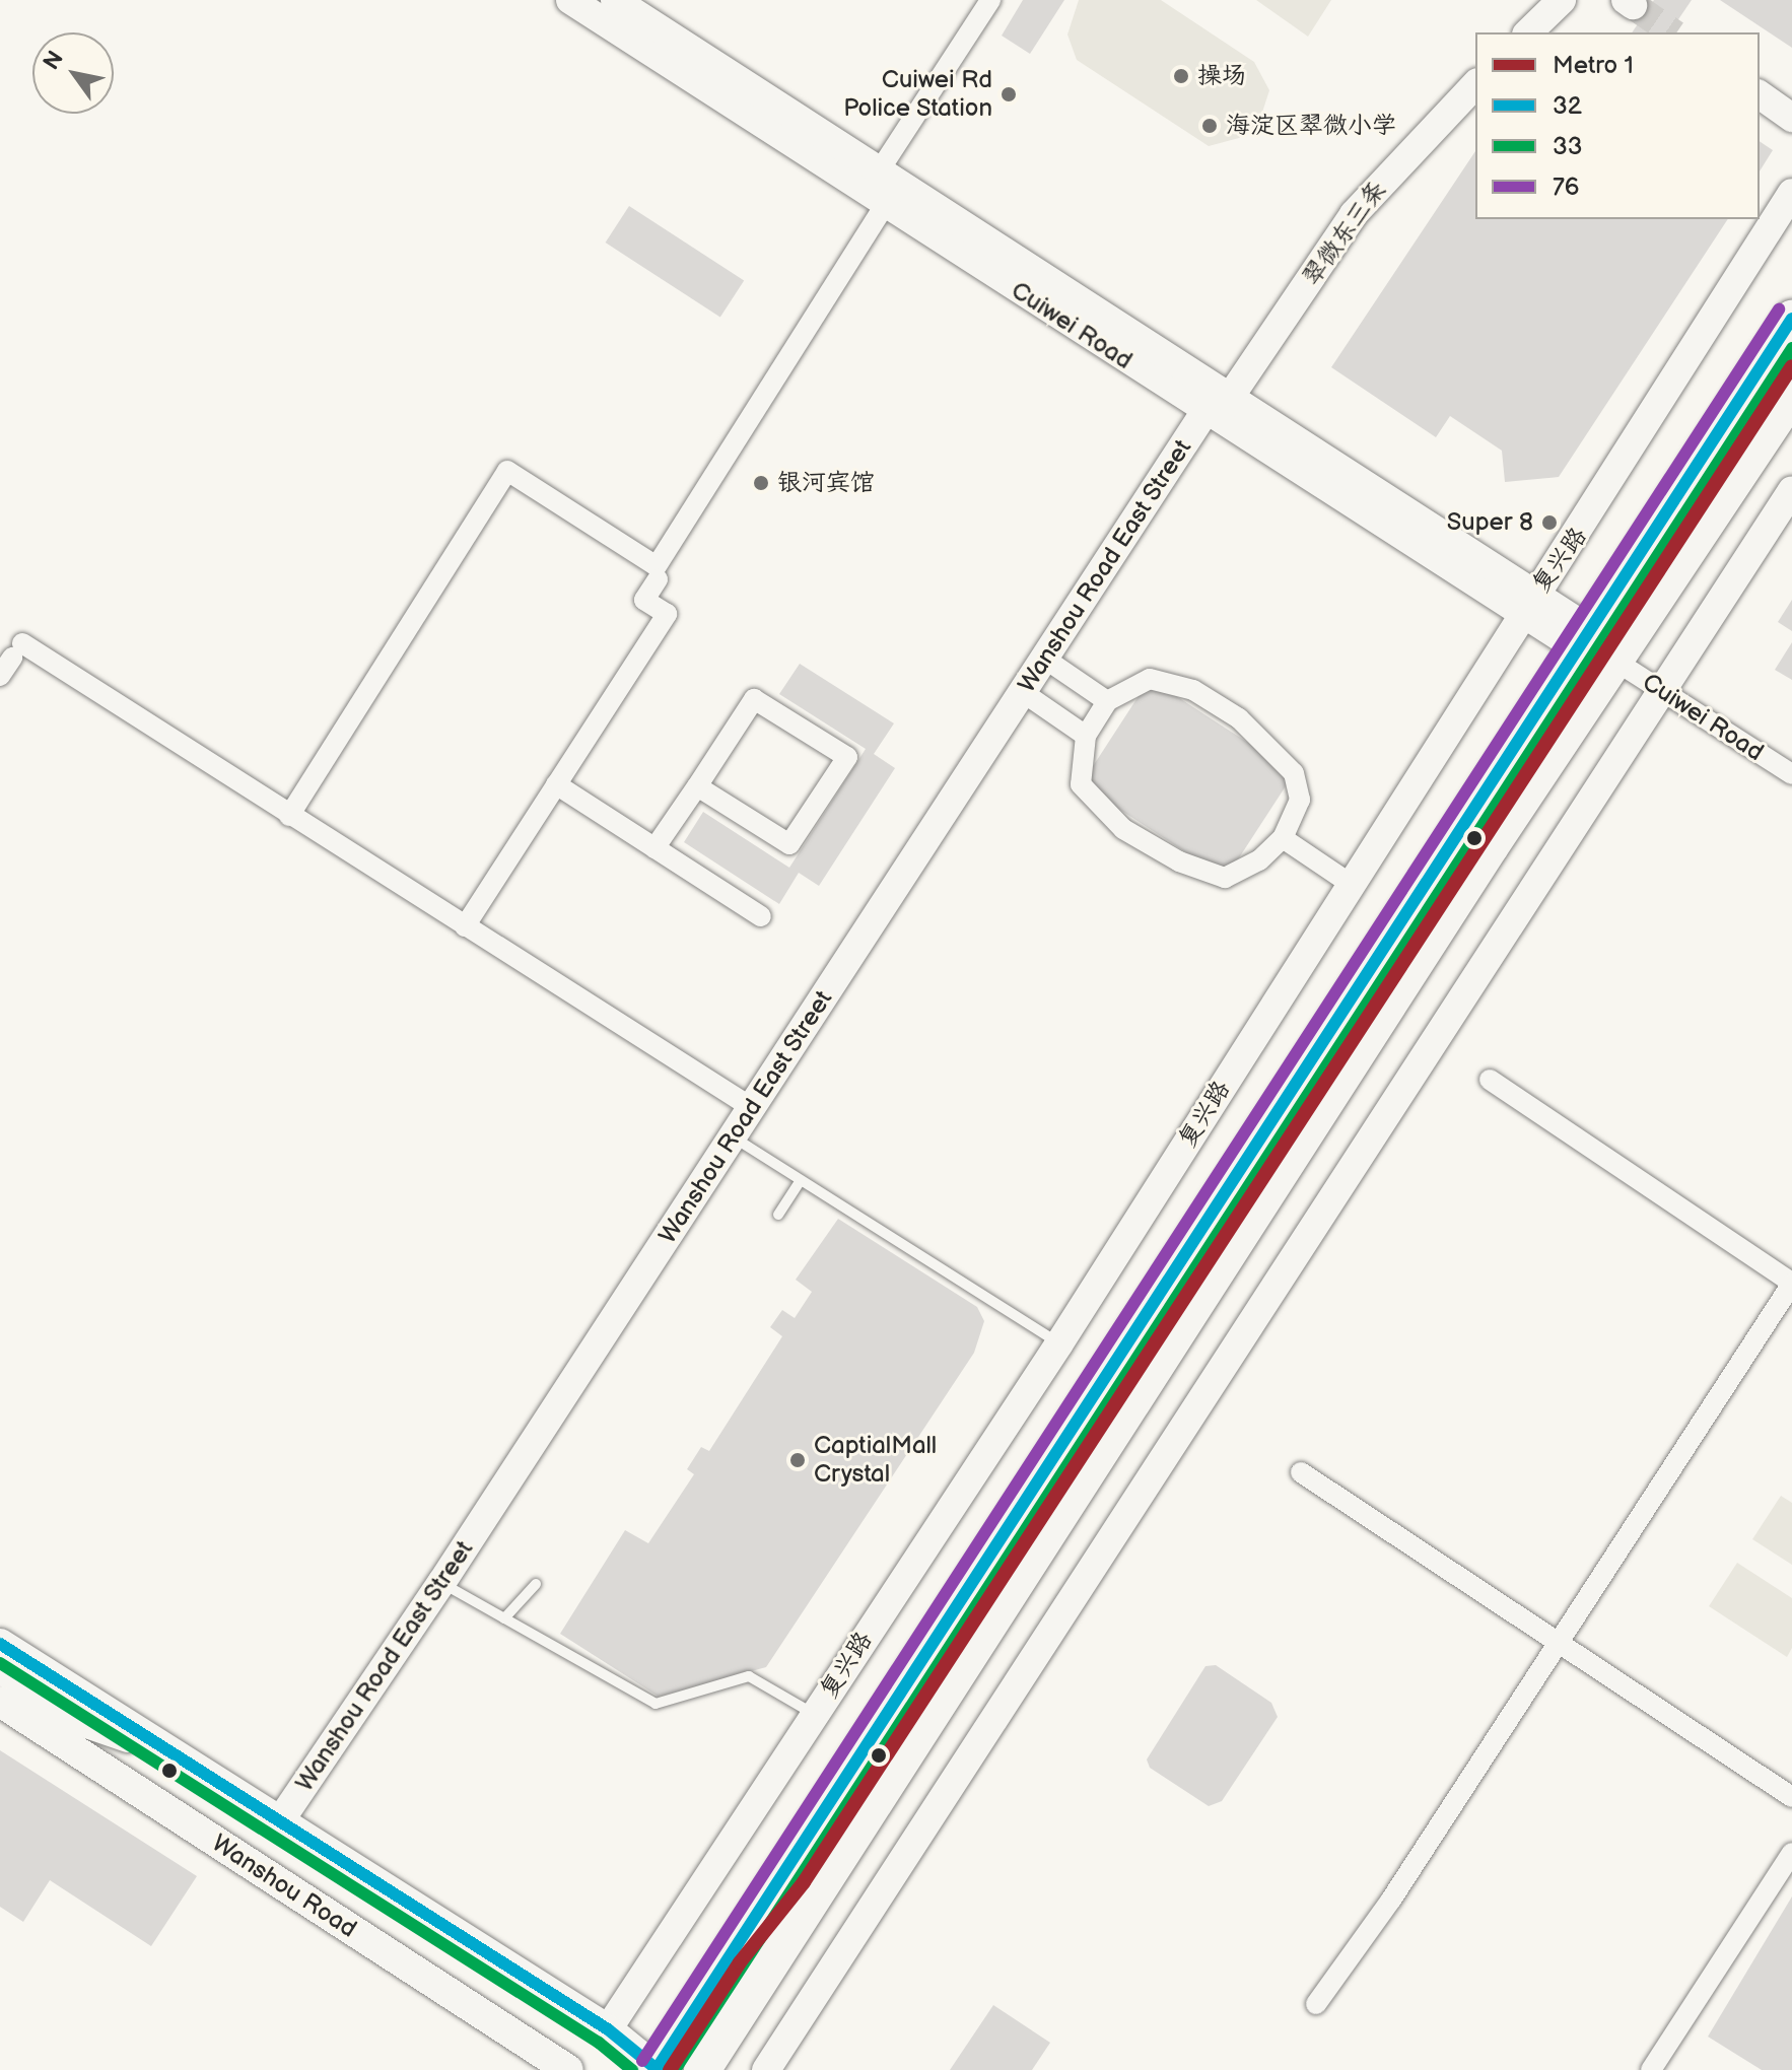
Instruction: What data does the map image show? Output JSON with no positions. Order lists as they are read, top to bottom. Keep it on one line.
{"streets":{"main road":["Wanshou Road"],"street":["翠微东三条","Cuiwei Road","复兴路","Wanshou Road East Street"]},"crossings":[["翠微东三条","Cuiwei Road"],["翠微东三条","Wanshou Road East Street"],["Cuiwei Road","复兴路"],["Cuiwei Road","Wanshou Road East Street"]],"places":["操场","Cuiwei Rd Police Station","海淀区翠微小学","银河宾馆","Super 8","CaptialMall Crystal"],"lines":["transit line 76","transit line 32","transit line 33","metro line 1"],"legend":["Metro 1","32","33","76"],"north":"top left"}
